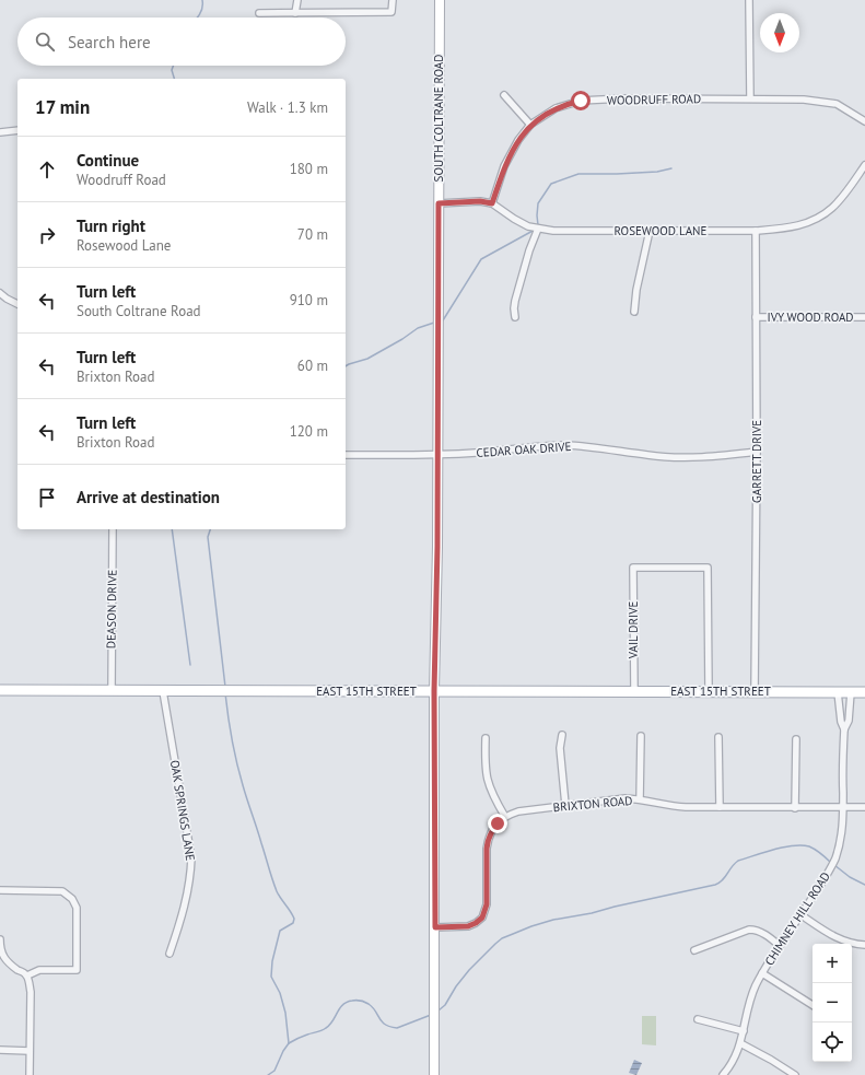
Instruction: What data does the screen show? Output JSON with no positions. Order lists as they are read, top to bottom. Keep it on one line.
{"streets":{"main road":["SOUTH COLTRANE ROAD","EAST 15TH STREET"],"street":["WOODRUFF ROAD","ROSEWOOD LANE","IVY WOOD ROAD","CEDAR OAK DRIVE","GARRETT DRIVE","DEASON DRIVE","VAIL DRIVE","BRIXTON ROAD","OAK SPRINGS LANE","CHIMNEY HILL ROAD"]},"crossings":[["WOODRUFF ROAD","ROSEWOOD LANE"],["SOUTH COLTRANE ROAD","CEDAR OAK DRIVE"],["SOUTH COLTRANE ROAD","EAST 15TH STREET"],["ROSEWOOD LANE","GARRETT DRIVE"],["IVY WOOD ROAD","GARRETT DRIVE"],["CEDAR OAK DRIVE","GARRETT DRIVE"],["GARRETT DRIVE","EAST 15TH STREET"],["DEASON DRIVE","EAST 15TH STREET"],["VAIL DRIVE","EAST 15TH STREET"],["EAST 15TH STREET","OAK SPRINGS LANE"],["BRIXTON ROAD","CHIMNEY HILL ROAD"]],"north":"bottom","page":{"search":"Search here","heading":["17 min","Walk · 1.3 km"],"list":[["Continue","Woodruff Road","180 m"],["Turn right","Rosewood Lane","70 m"],["Turn left","South Coltrane Road","910 m"],["Turn left","Brixton Road","60 m"],["Turn left","Brixton Road","120 m"],"Arrive at destination"],"map_buttons":["+","−"]}}
